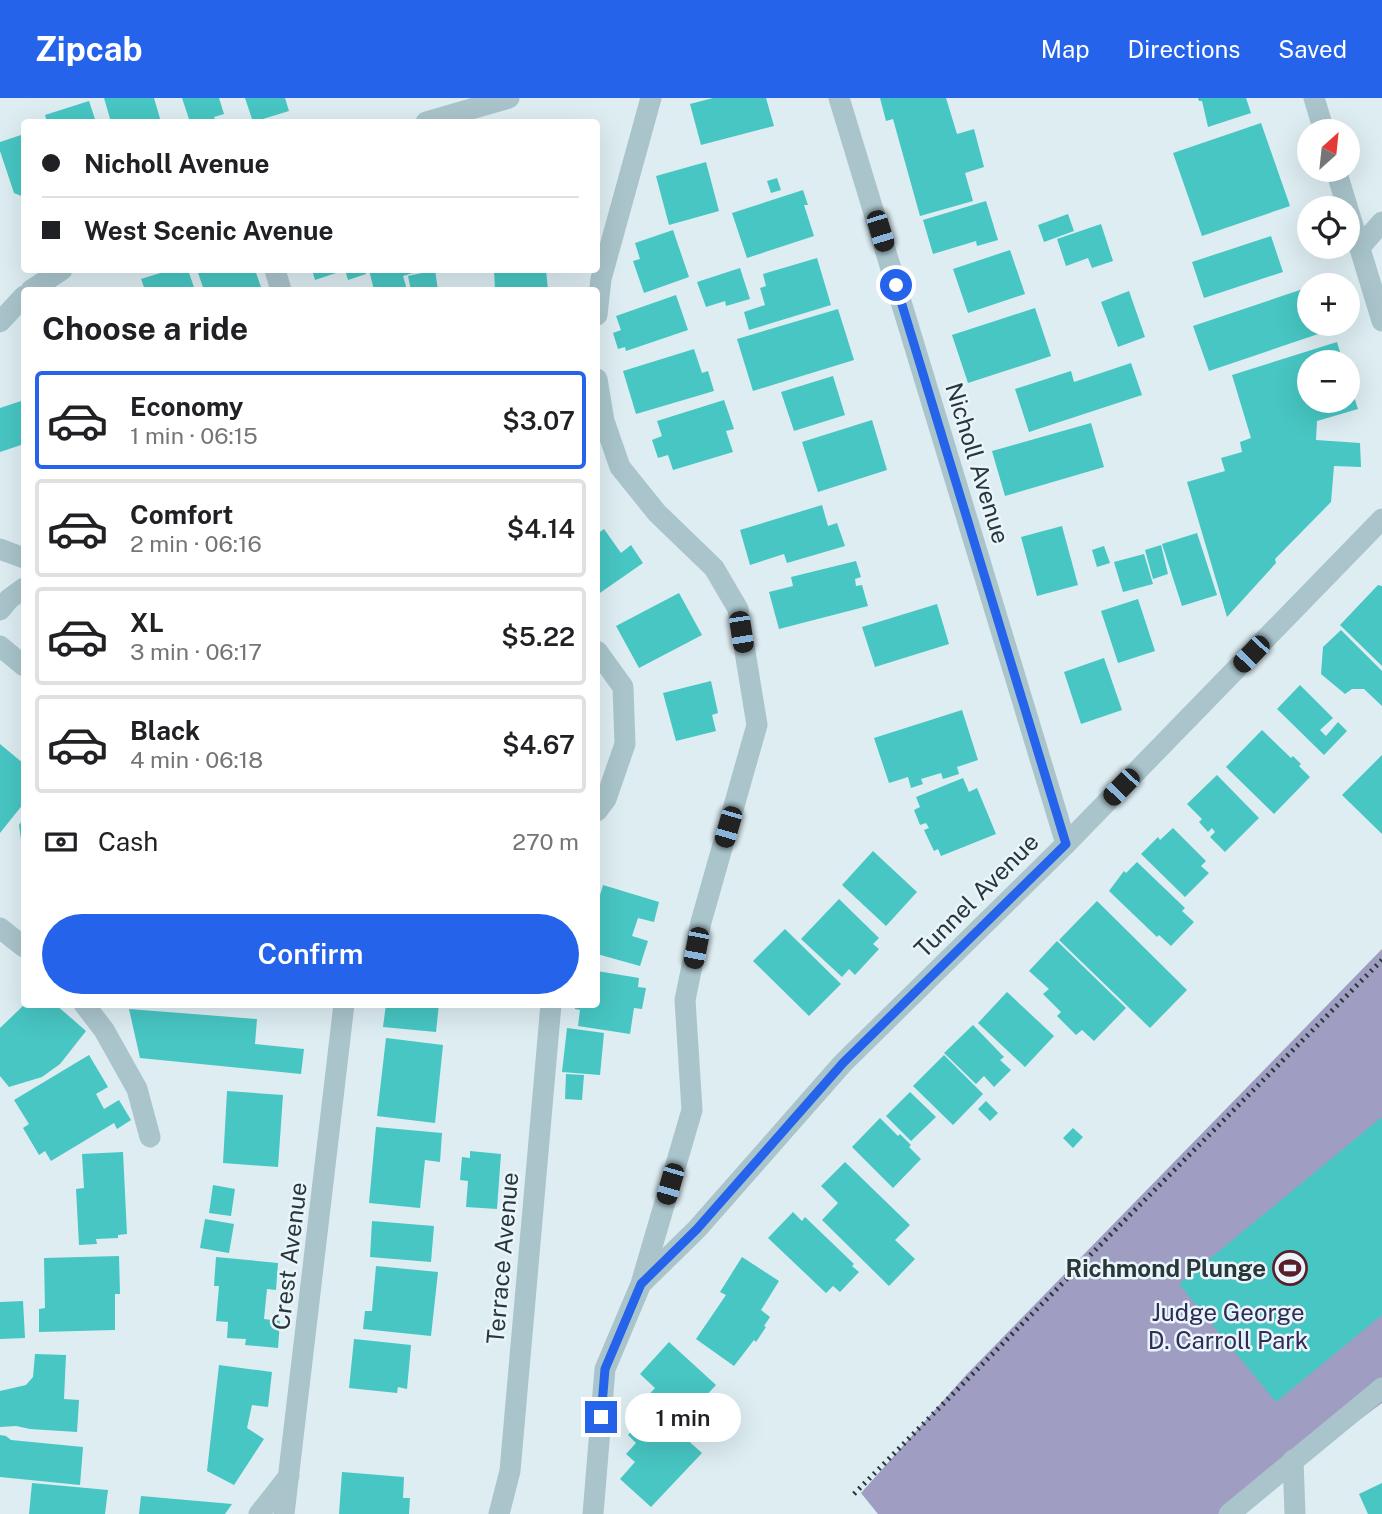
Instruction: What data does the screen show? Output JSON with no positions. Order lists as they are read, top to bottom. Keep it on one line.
{"streets":{"street":["Nicholl Avenue","Tunnel Avenue","Crest Avenue","Terrace Avenue"]},"crossings":[["Nicholl Avenue","Tunnel Avenue"]],"parks":["Judge George D. Carroll Park"],"places":{"sports":["Richmond Plunge"]},"north":"top right","page":{"header":"Zipcab","nav":["Map","Directions","Saved"],"map_buttons":["+","−"],"banner":["Nicholl Avenue","West Scenic Avenue"],"heading":"Choose a ride","list":[{"name":"Economy","note":"1 min · 06:15","value":"$3.07"},{"name":"Comfort","note":"2 min · 06:16","value":"$4.14"},{"name":"XL","note":"3 min · 06:17","value":"$5.22"},{"name":"Black","note":"4 min · 06:18","value":"$4.67"}],"pay":["Cash","270 m"],"buttons":"Confirm","bubble":"1 min"}}
